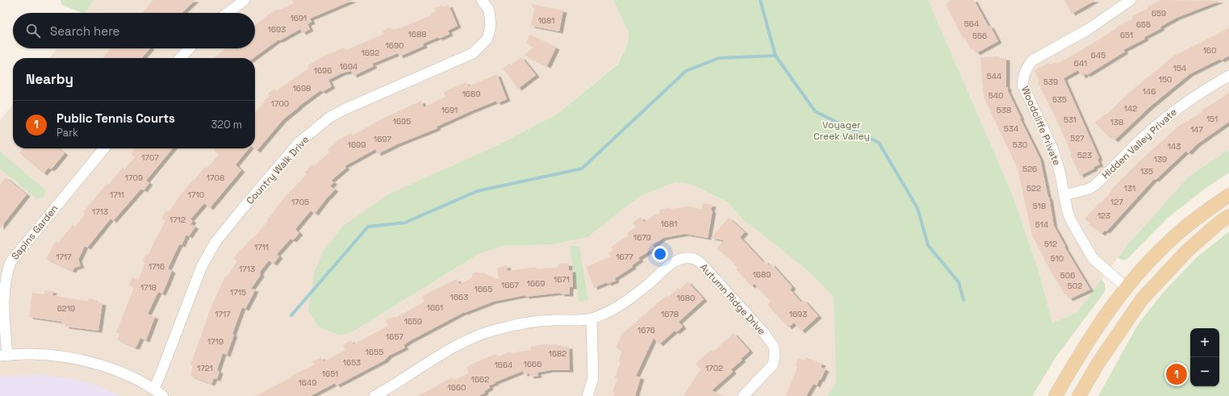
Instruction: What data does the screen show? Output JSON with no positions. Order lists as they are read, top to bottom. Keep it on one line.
{"streets":{"street":["Woodcliffe Private","Hidden Valley Private","Country Walk Drive","Sapins Garden","Autumn Ridge Drive"]},"crossings":[["Woodcliffe Private","Hidden Valley Private"]],"parks":["Voyager Creek Valley"],"house_numbers":["659","1691","1681","564","655","1693","1688","651","556","1690","160","1692","645","641","1694","154","1696","544","150","539","1698","146","1689","540","535","1700","142","1691","538","151","531","1695","138","534","147","527","1697","1699","530","143","523","1707","139","526","135","1709","1708","522","131","1711","1710","1705","127","518","1713","123","1712","1681","514","1679","512","1711","1717","1677","510","1716","1713","1689","506","1671","1669","1667","502","1718","1665","1715","1663","1680","1661","6219","1717","1678","1693","1659","1676","1657","1719","1655","1682","1653","1666","1664","1721","1702","1651","1662","1649","1660"],"page":{"search":"Search here","heading":"Nearby","list":[{"mark":"1","name":"Public Tennis Courts","note":"Park","value":"320 m"}],"map_buttons":["+","−"],"pins":"1"}}
